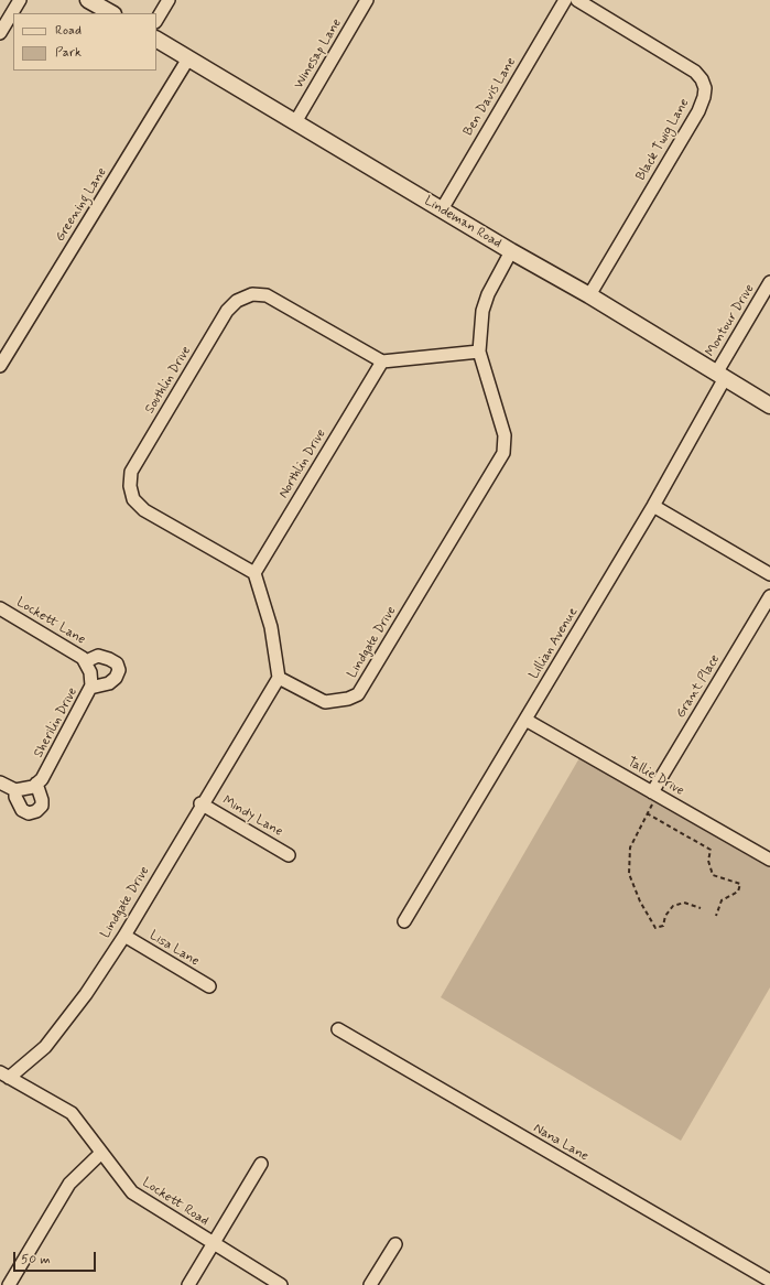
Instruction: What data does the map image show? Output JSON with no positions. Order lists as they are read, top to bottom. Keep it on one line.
{"streets":{"street":["Winesap Lane","Ben Davis Lane","Black Twig Lane","Greening Lane","Lindeman Road","Montour Drive","Southlin Drive","Northlin Drive","Lockett Lane","Lindgate Drive","Lillian Avenue","Grant Place","Sherilin Drive","Tallie Drive","Mindy Lane","Lisa Lane","Nana Lane","Lockett Road"]},"crossings":[["Winesap Lane","Lindeman Road"],["Ben Davis Lane","Lindeman Road"],["Black Twig Lane","Lindeman Road"],["Greening Lane","Lindeman Road"],["Lindeman Road","Montour Drive"],["Lindeman Road","Lindgate Drive"],["Lindeman Road","Lillian Avenue"],["Montour Drive","Lillian Avenue"],["Southlin Drive","Northlin Drive"],["Lockett Lane","Sherilin Drive"],["Lindgate Drive","Mindy Lane"],["Lindgate Drive","Lisa Lane"],["Lindgate Drive","Lockett Road"],["Lillian Avenue","Tallie Drive"],["Grant Place","Tallie Drive"]],"legend":["Road","Park"],"scale_bar":"50 m"}
